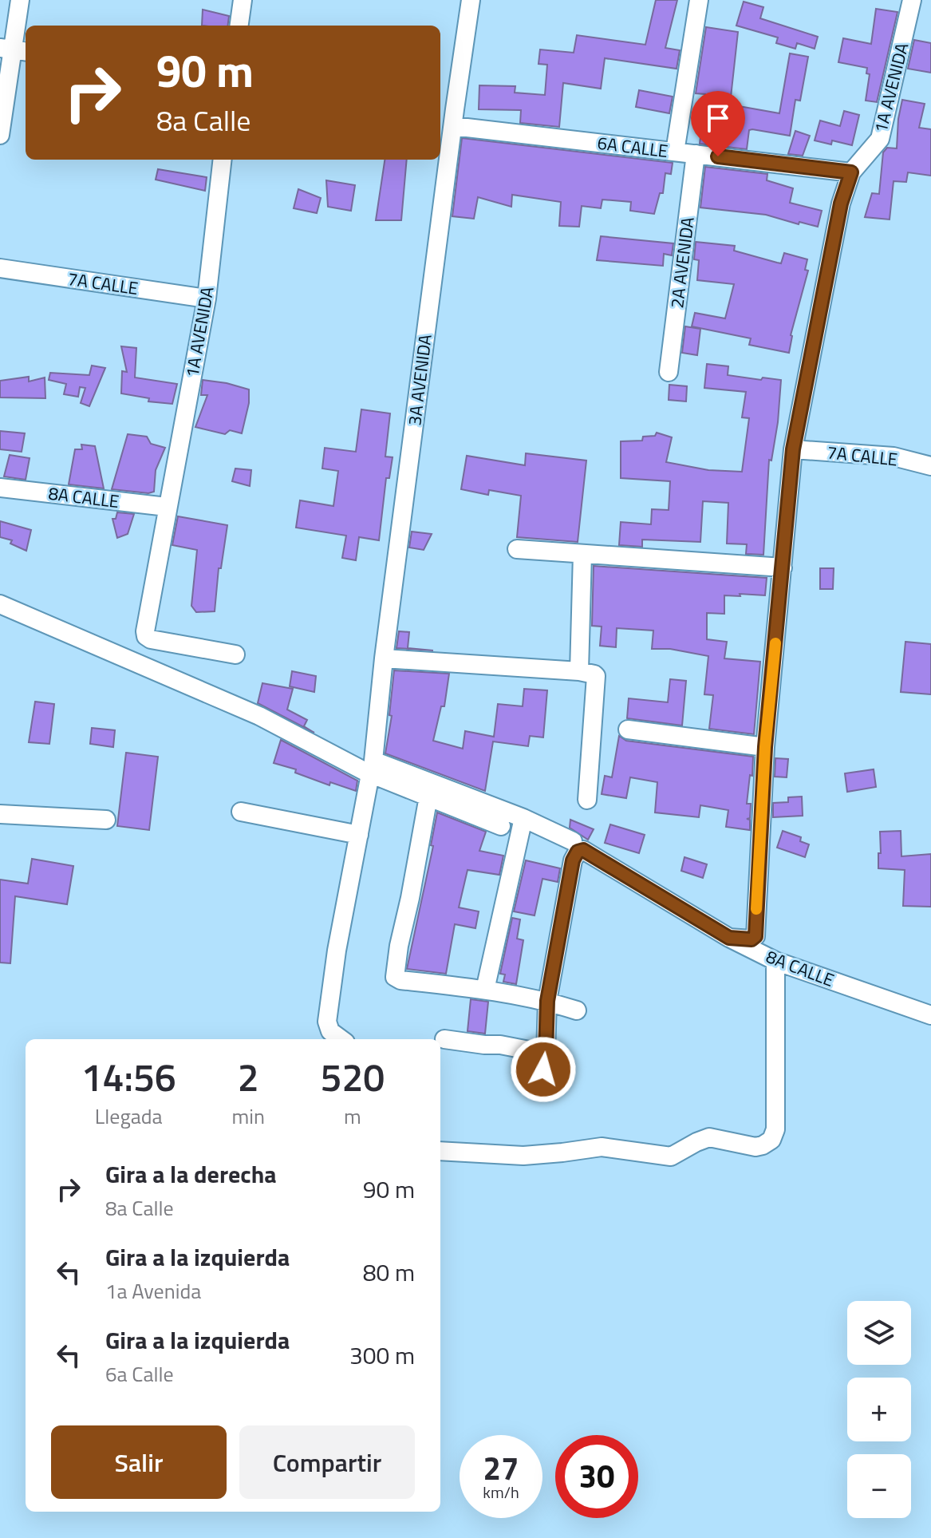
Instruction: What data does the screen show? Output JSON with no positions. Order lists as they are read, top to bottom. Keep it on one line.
{"streets":{"street":["1A AVENIDA","6A CALLE","2A AVENIDA","7A CALLE","3A AVENIDA","8A CALLE"]},"crossings":[["1A AVENIDA","6A CALLE"],["1A AVENIDA","7A CALLE"],["1A AVENIDA","8A CALLE"],["6A CALLE","2A AVENIDA"],["6A CALLE","3A AVENIDA"],["3A AVENIDA","8A CALLE"]],"page":{"turn":["90 m","8a Calle"],"eta":["14:56","Llegada","2","min","520","m"],"list":[{"name":"Gira a la derecha","note":"8a Calle","value":"90 m"},{"name":"Gira a la izquierda","note":"1a Avenida","value":"80 m"},{"name":"Gira a la izquierda","note":"6a Calle","value":"300 m"}],"map_buttons":["+","−"],"buttons":["Salir","Compartir"],"speed":"27 km/h","limit":"30"}}
